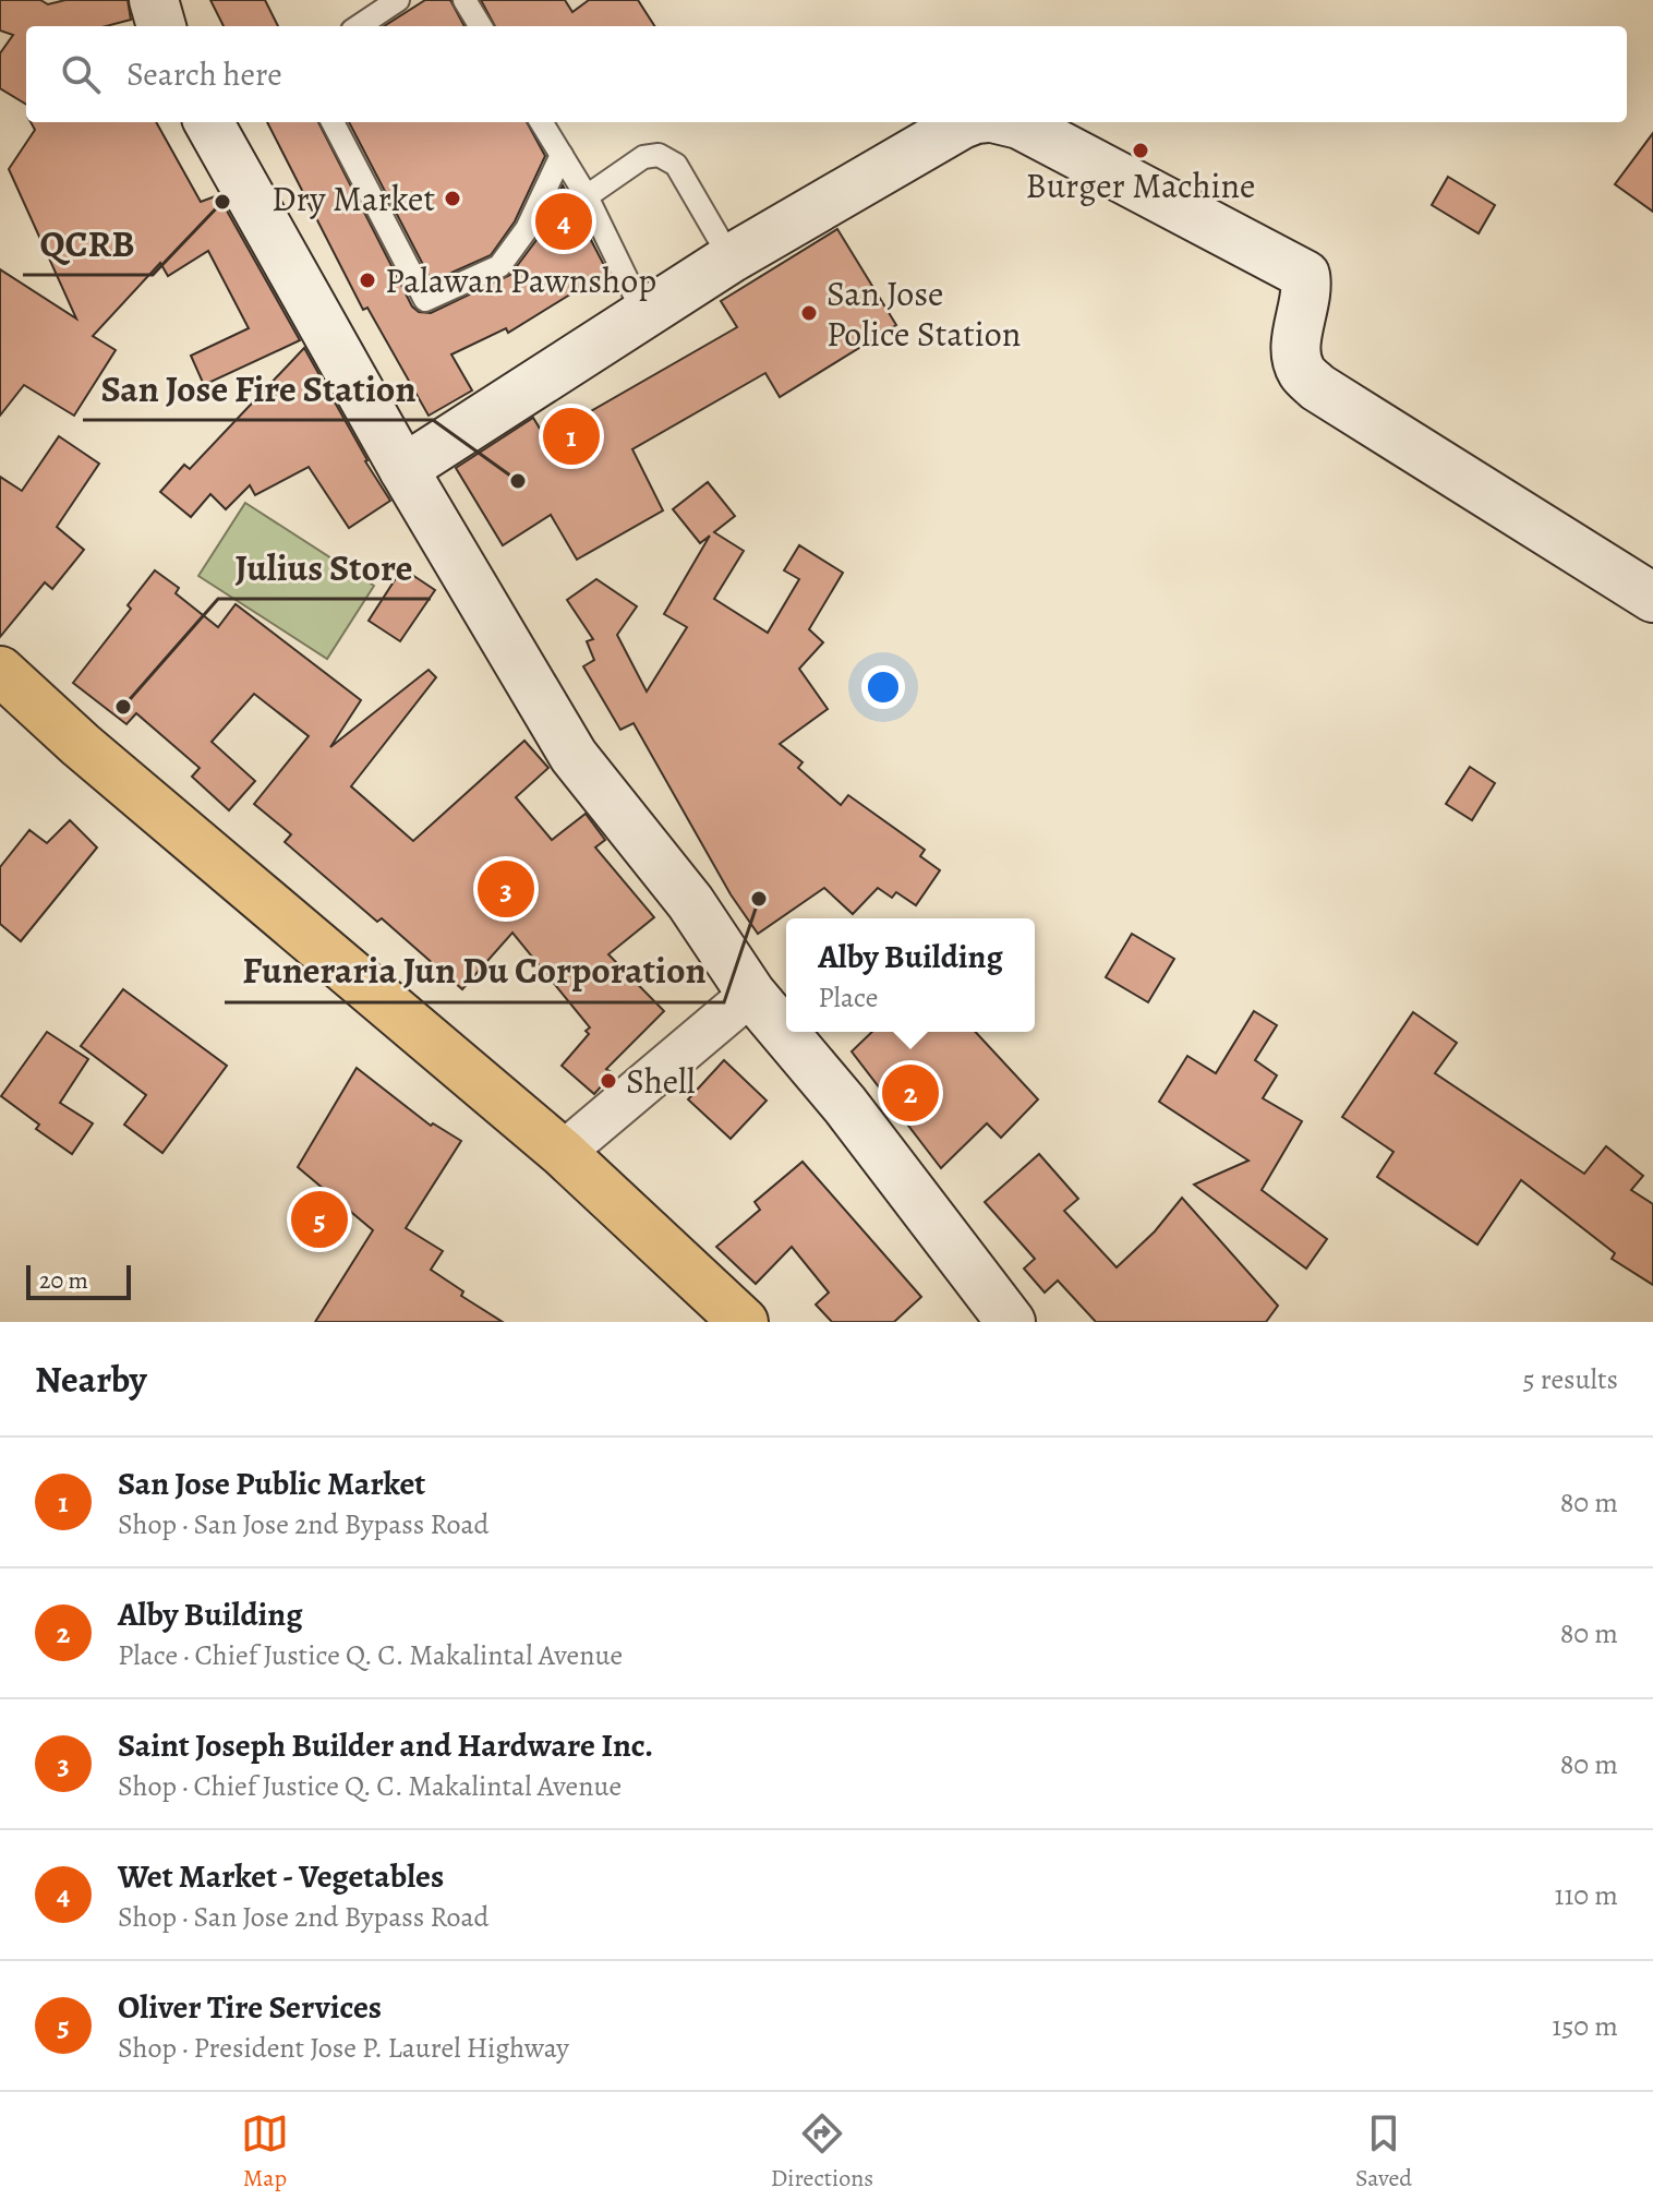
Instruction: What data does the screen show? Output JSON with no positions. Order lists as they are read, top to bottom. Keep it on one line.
{"places":["Burger Machine","Dry Market","QCRB","Palawan Pawnshop","San Jose Police Station","San Jose Fire Station","Julius Store","Funeraria Jun Du Corporation","Shell"],"scale_bar":"20 m","page":{"search":"Search here","pins":["4","1","3","2","5"],"popup":["Alby Building","Place"],"scale":"20 m","heading":["Nearby","5 results"],"list":[{"mark":"1","name":"San Jose Public Market","note":"Shop · San Jose 2nd Bypass Road","value":"80 m"},{"mark":"2","name":"Alby Building","note":"Place · Chief Justice Q. C. Makalintal Avenue","value":"80 m"},{"mark":"3","name":"Saint Joseph Builder and Hardware Inc.","note":"Shop · Chief Justice Q. C. Makalintal Avenue","value":"80 m"},{"mark":"4","name":"Wet Market - Vegetables","note":"Shop · San Jose 2nd Bypass Road","value":"110 m"},{"mark":"5","name":"Oliver Tire Services","note":"Shop · President Jose P. Laurel Highway","value":"150 m"}],"nav":["Map","Directions","Saved"]}}
